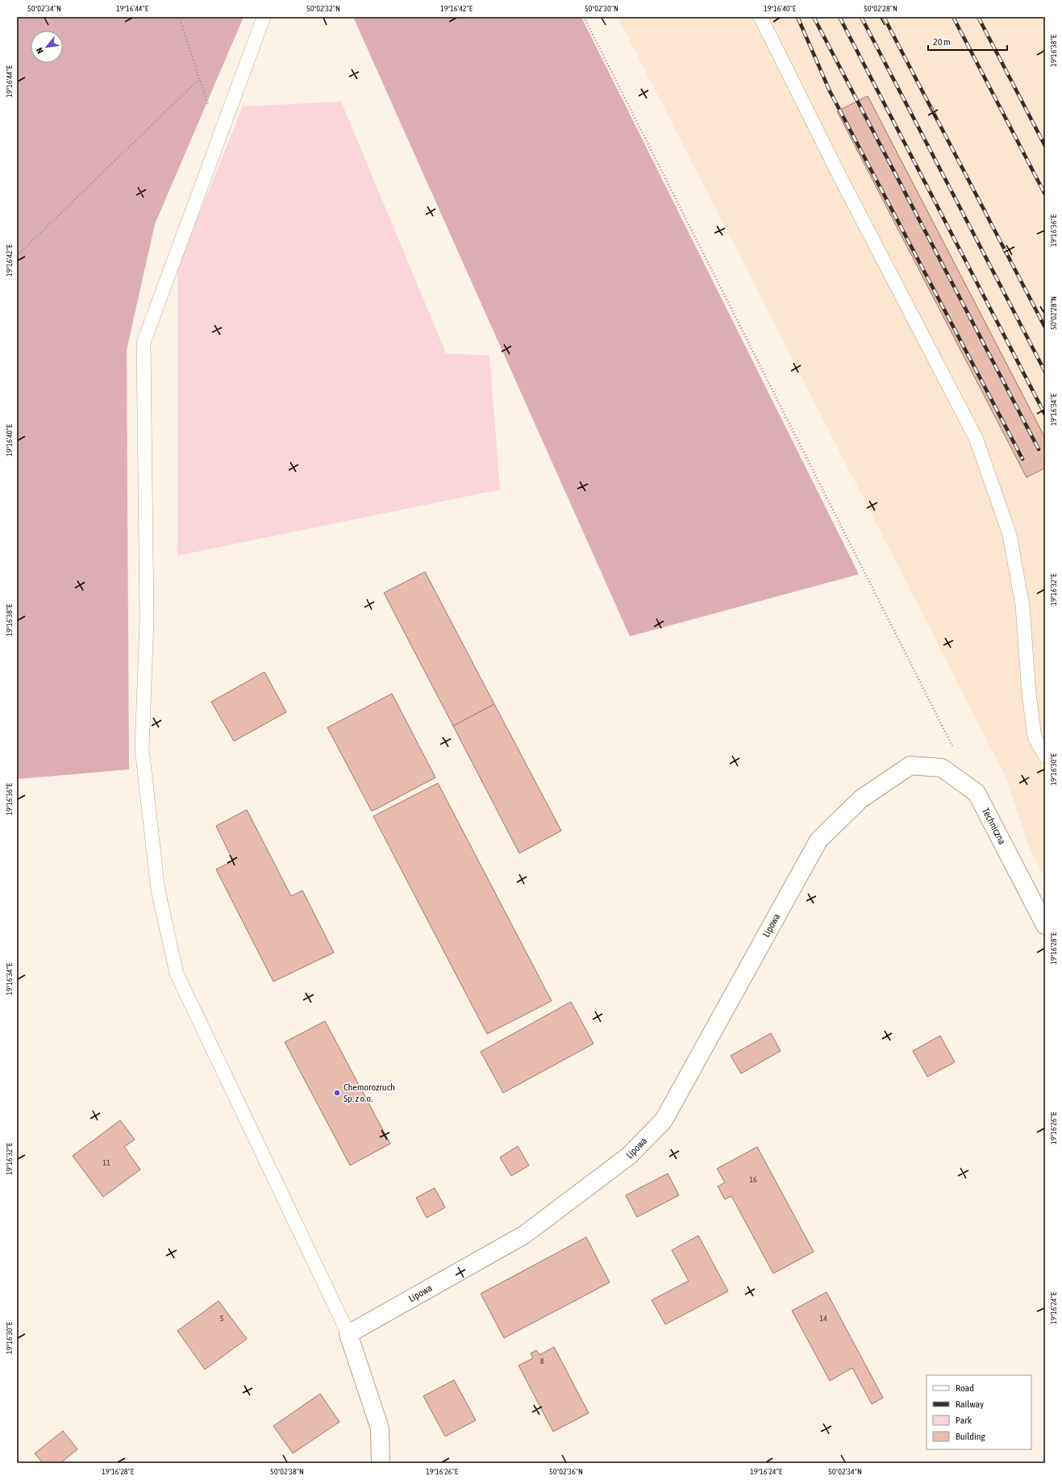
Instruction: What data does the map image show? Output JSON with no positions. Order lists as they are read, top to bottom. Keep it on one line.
{"streets":{"street":["Techniczna","Lipowa"]},"crossings":[["Techniczna","Lipowa"]],"places":["Chemorozruch Sp. z o.o."],"house_numbers":["11","16","5","14","8"],"legend":["Road","Railway","Park","Building"],"scale_bar":"20 m","north":"bottom left","coordinates":["50°02'34\"N","19°16'44\"E","50°02'32\"N","19°16'42\"E","50°02'30\"N","19°16'40\"E","50°02'28\"N","19°16'38\"E","19°16'36\"E","19°16'34\"E","19°16'32\"E","19°16'30\"E","19°16'28\"E","19°16'26\"E","19°16'24\"E","50°02'38\"N","50°02'36\"N"]}
